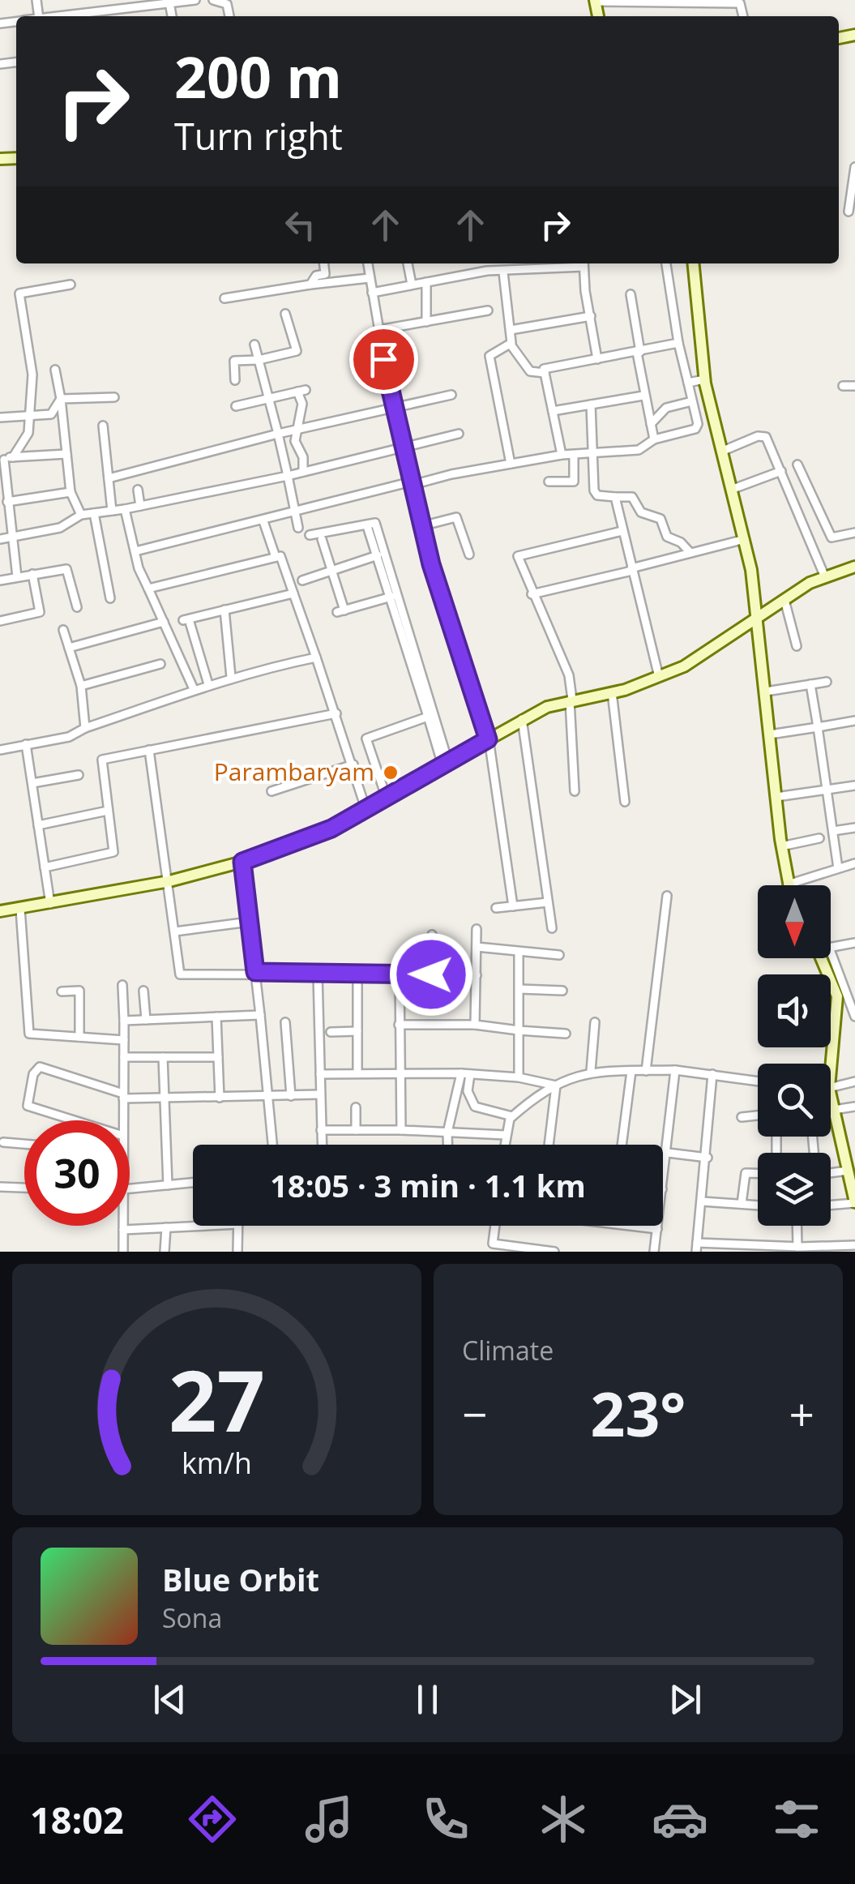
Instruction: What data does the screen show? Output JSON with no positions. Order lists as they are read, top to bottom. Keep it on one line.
{"places":["Parambaryam"],"north":"bottom","page":{"turn":["200 m","Turn right"],"limit":"30","trip":"18:05 · 3 min · 1.1 km","tile":"Climate","heat":["−","23°","+"],"song":["Blue Orbit","Sona"],"tabs":"18:02","gauge":["27","km/h"]}}
